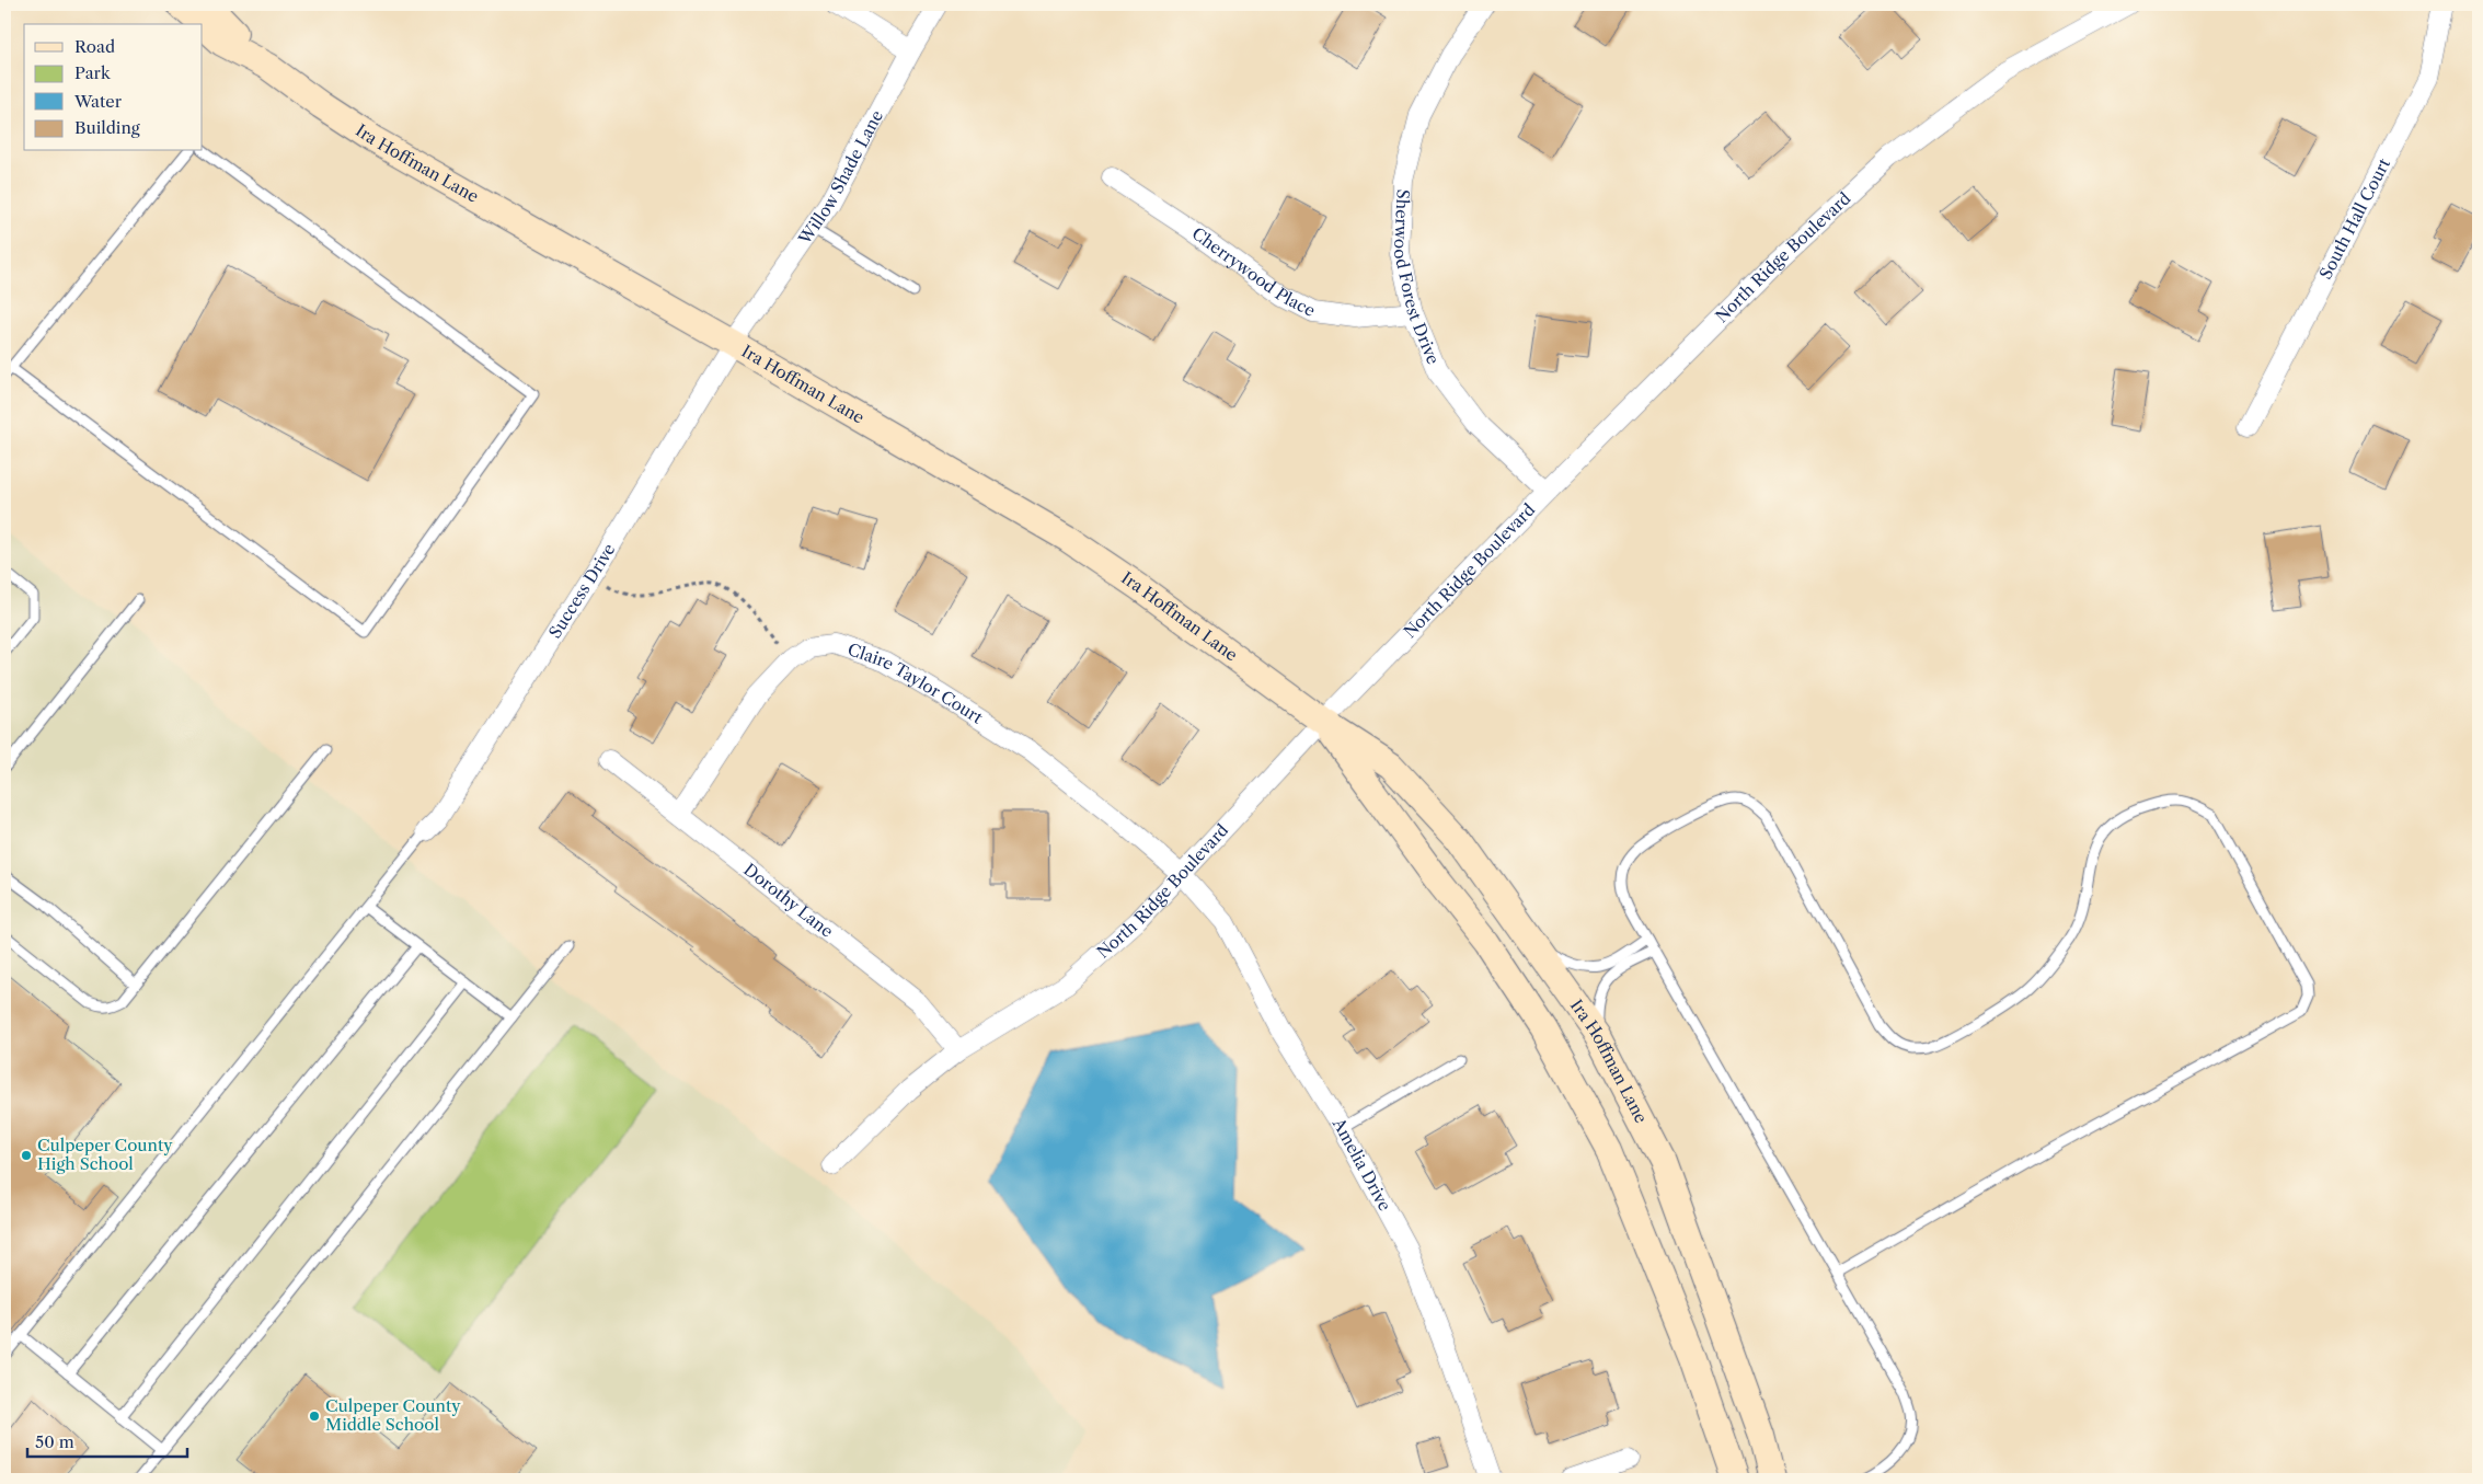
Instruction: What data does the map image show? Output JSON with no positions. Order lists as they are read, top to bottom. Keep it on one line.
{"streets":{"main road":["Ira Hoffman Lane"],"street":["Willow Shade Lane","South Hall Court","North Ridge Boulevard","Cherrywood Place","Sherwood Forest Drive","Success Drive","Claire Taylor Court","Dorothy Lane","Amelia Drive"]},"crossings":[["Ira Hoffman Lane","Willow Shade Lane"],["Ira Hoffman Lane","North Ridge Boulevard"],["Ira Hoffman Lane","Success Drive"],["Willow Shade Lane","Success Drive"],["North Ridge Boulevard","Sherwood Forest Drive"],["North Ridge Boulevard","Claire Taylor Court"],["North Ridge Boulevard","Dorothy Lane"],["North Ridge Boulevard","Amelia Drive"],["Cherrywood Place","Sherwood Forest Drive"],["Claire Taylor Court","Dorothy Lane"],["Claire Taylor Court","Amelia Drive"]],"places":["Culpeper County High School","Culpeper County Middle School"],"legend":["Road","Park","Water","Building"],"scale_bar":"50 m"}
